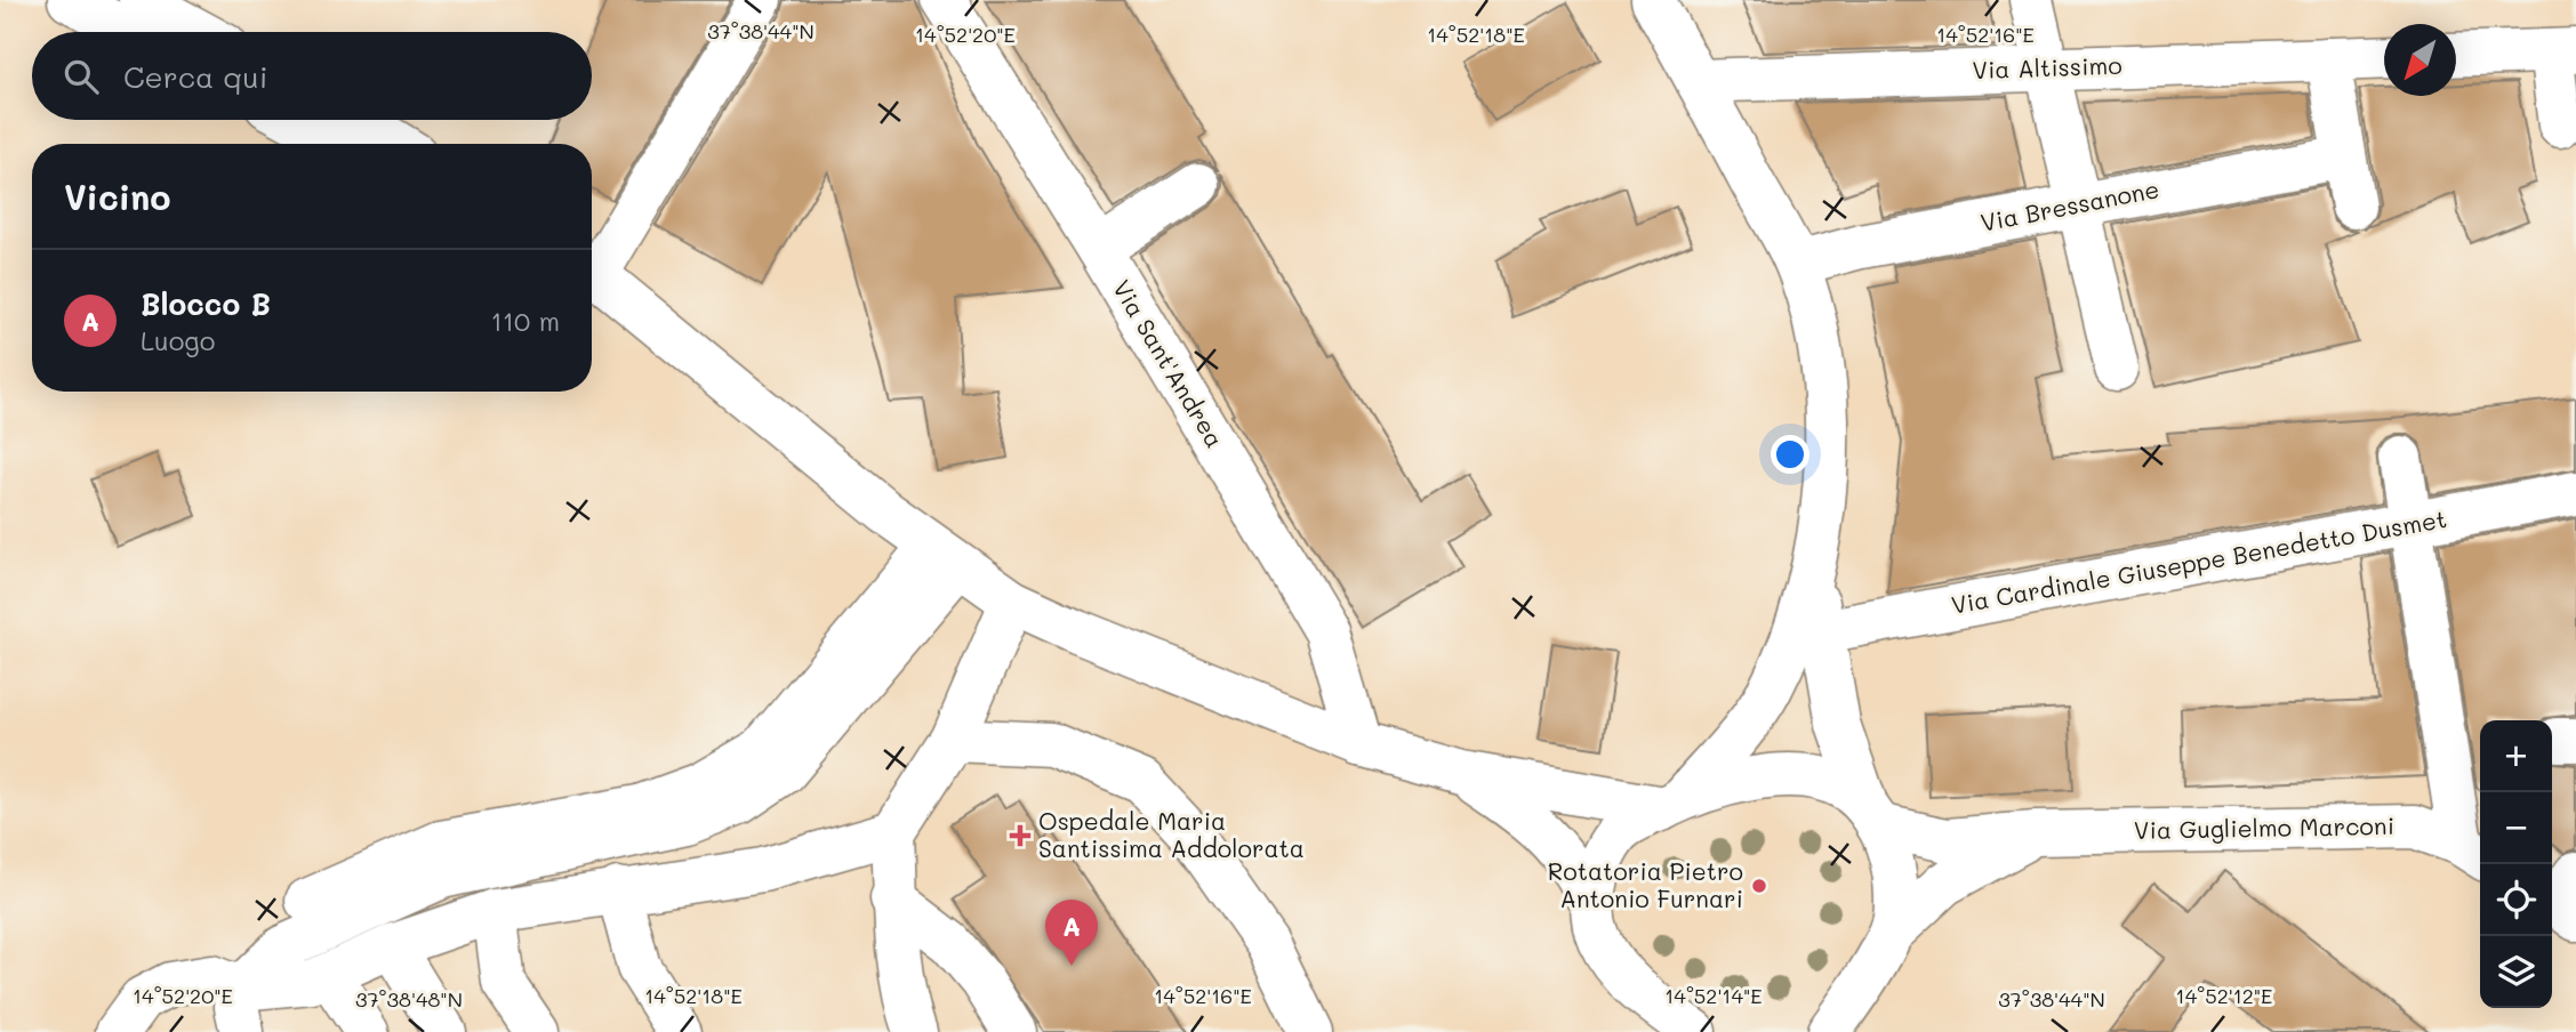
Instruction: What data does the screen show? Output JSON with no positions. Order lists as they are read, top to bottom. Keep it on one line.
{"streets":{"street":["Via Altissimo","Via Bressanone","Via Sant'Andrea","Via Cardinale Giuseppe Benedetto Dusmet","Via Guglielmo Marconi"]},"places":{"health":["Ospedale Maria Santissima Addolorata"],"other":["Rotatoria Pietro Antonio Furnari"]},"north":"bottom left","page":{"search":"Cerca qui","heading":"Vicino","list":[{"mark":"A","name":"Blocco B","note":"Luogo","value":"110 m"}],"map_buttons":["+","−"],"pins":"A"},"coordinates":["37°38'44\"N","14°52'20\"E","14°52'18\"E","14°52'16\"E","14°52'14\"E","14°52'12\"E","37°38'48\"N"]}
